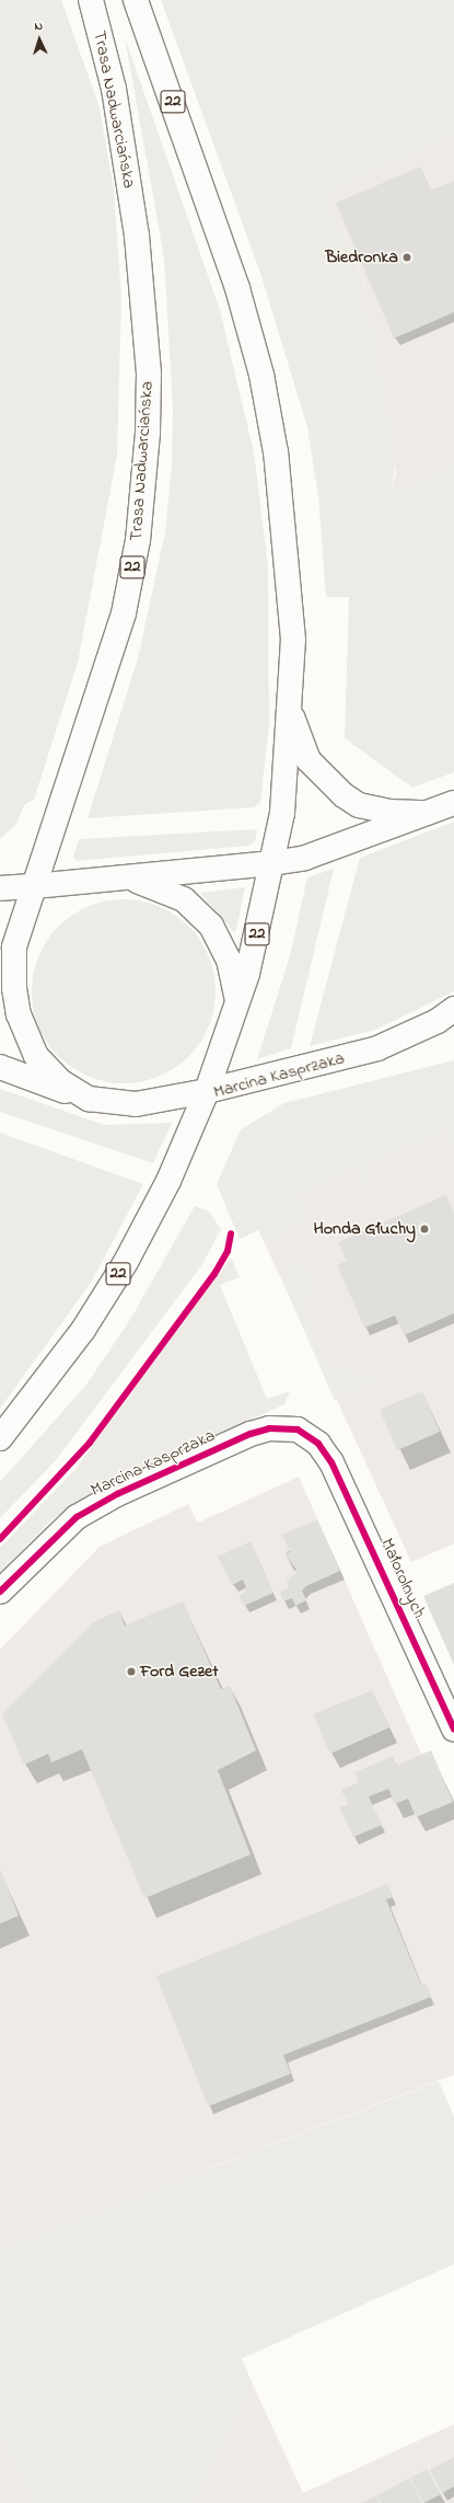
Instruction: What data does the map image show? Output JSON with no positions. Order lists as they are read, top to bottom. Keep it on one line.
{"streets":{"main road":["22","Trasa Nadwarciańska","Marcina Kasprzaka","Małorolnych"]},"crossings":[["22","Trasa Nadwarciańska"],["22","Marcina Kasprzaka"],["Marcina Kasprzaka","Małorolnych"]],"places":["Biedronka","Honda Głuchy","Ford Gezet"],"north":"top"}
